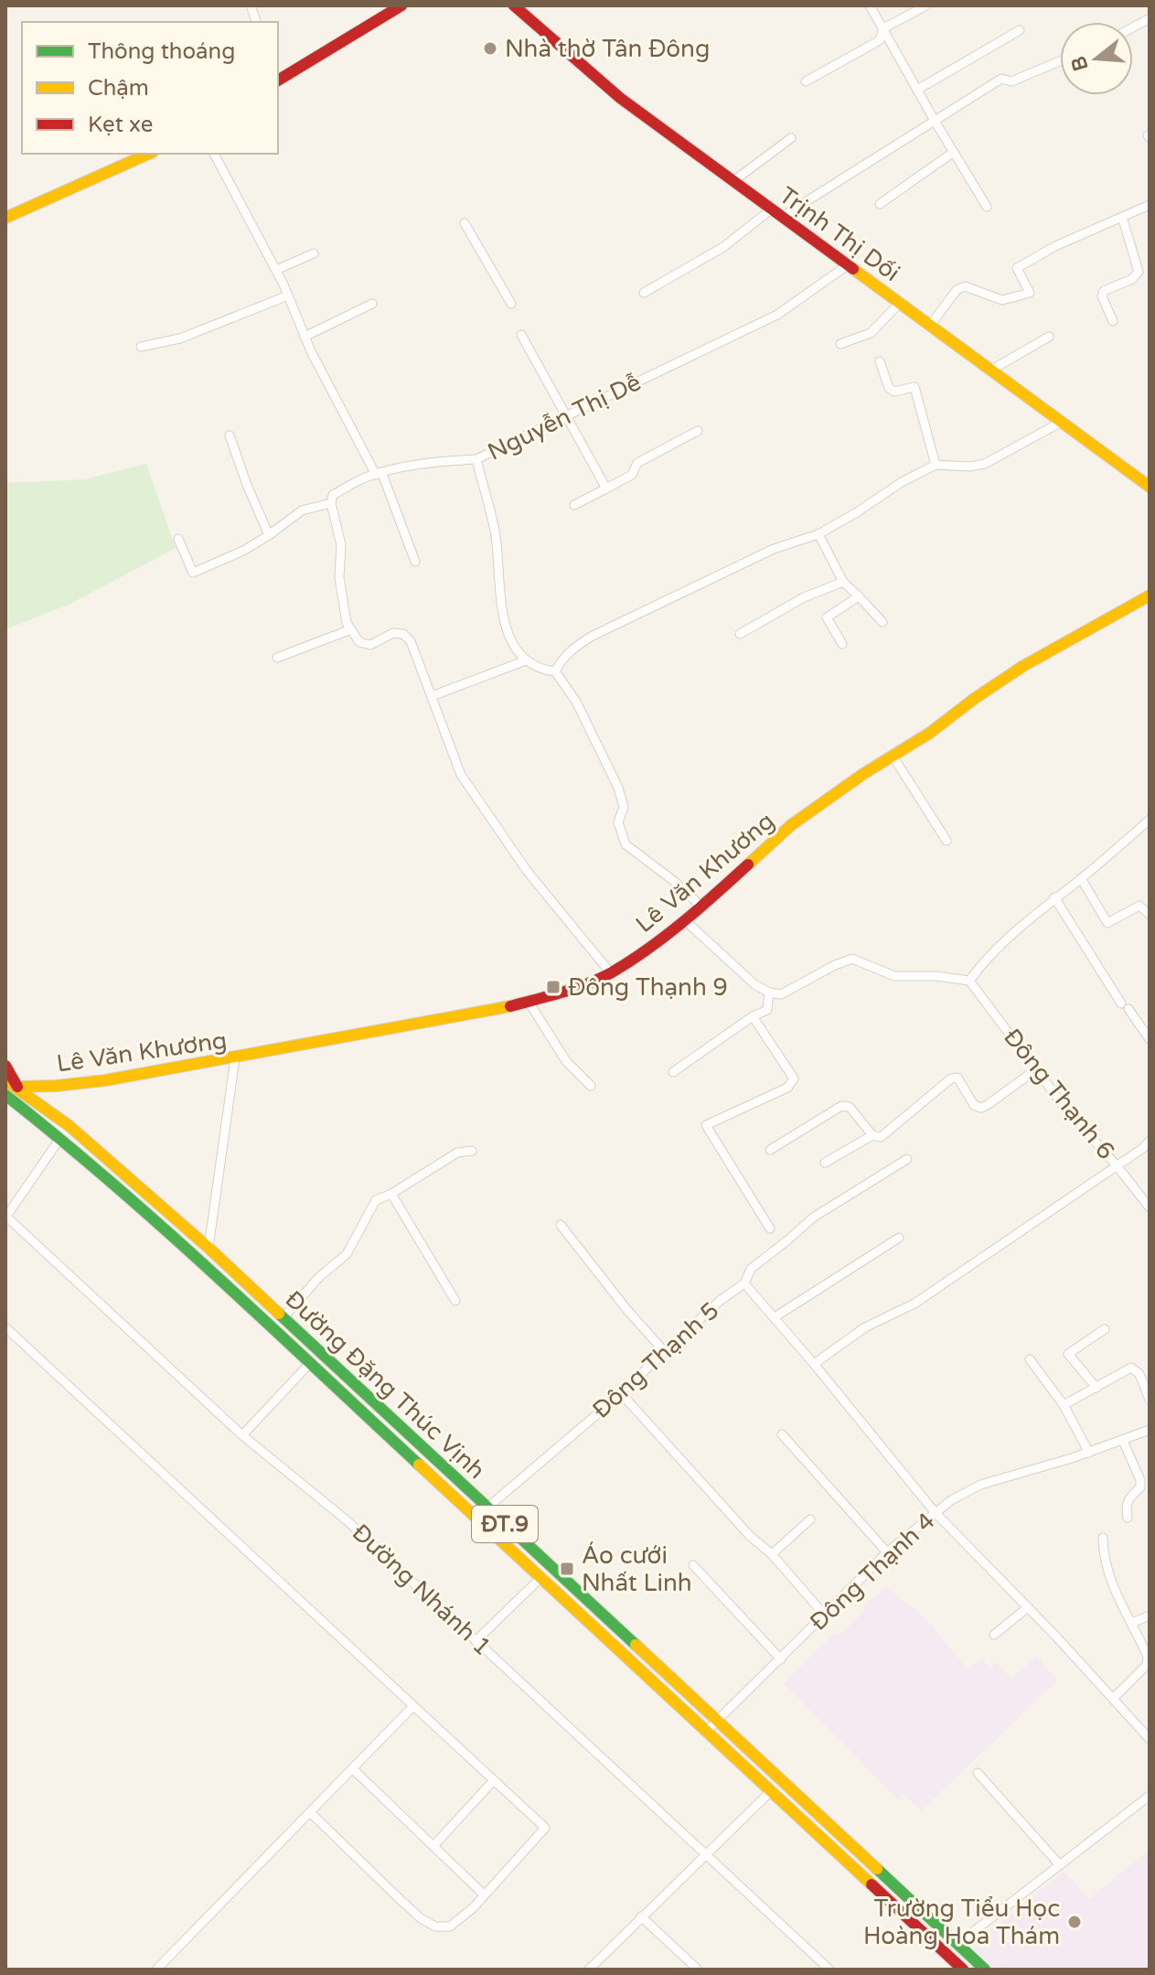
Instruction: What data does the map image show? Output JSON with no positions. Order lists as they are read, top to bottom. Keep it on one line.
{"streets":{"main road":["Trịnh Thị Dối","Lê Văn Khương","Đường Đặng Thúc Vịnh","ĐT.9"],"street":["Nguyễn Thị Dễ","Đông Thạnh 6","Đông Thạnh 5","Đông Thạnh 4","Đường Nhánh 1"]},"crossings":[["Trịnh Thị Dối","Nguyễn Thị Dễ"],["Lê Văn Khương","Đường Đặng Thúc Vịnh"],["Đông Thạnh 5","Đường Đặng Thúc Vịnh"],["Đường Đặng Thúc Vịnh","Đông Thạnh 4"]],"places":{"other":["Nhà thờ Tân Đông","Trường Tiểu Học Hoàng Hoa Thám"],"transit":["Đông Thạnh 9","Áo cưới Nhất Linh"]},"legend":["Thông thoáng","Chậm","Kẹt xe"],"north":"left"}
